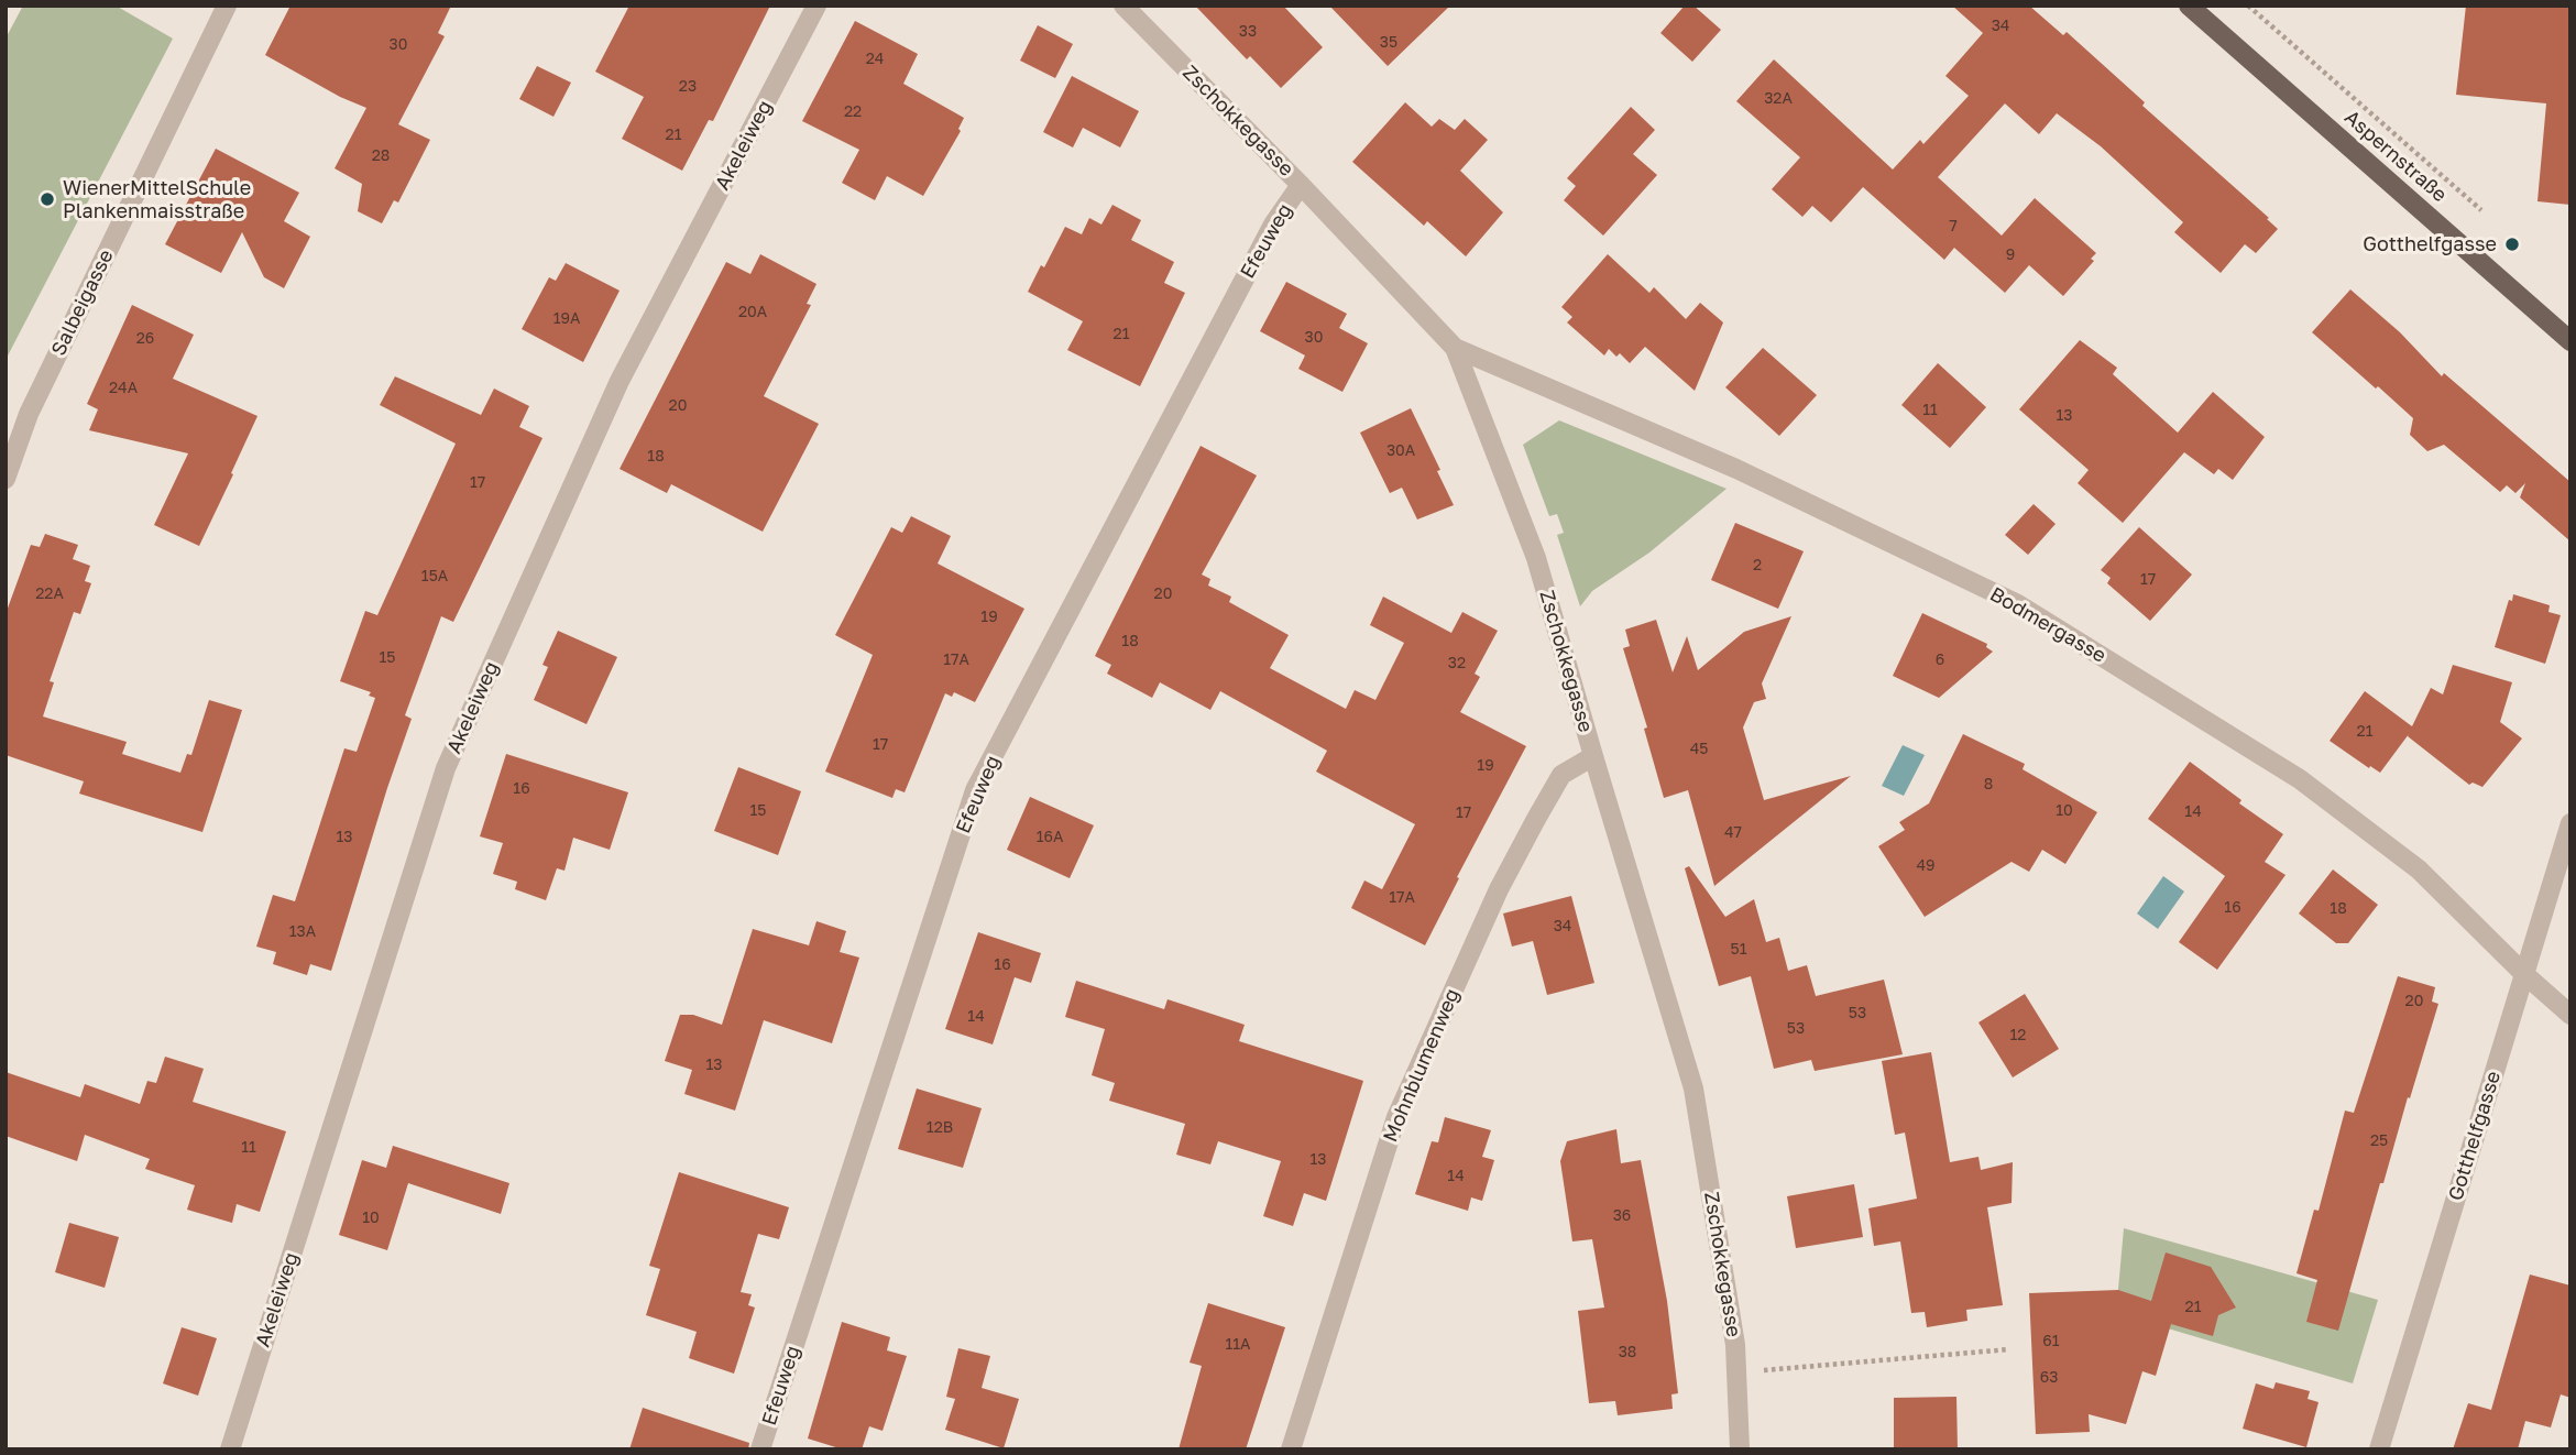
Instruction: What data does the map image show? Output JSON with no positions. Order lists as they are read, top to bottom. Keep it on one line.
{"streets":{"main road":["Aspernstraße"],"street":["Zschokkegasse","Akeleiweg","Efeuweg","Salbeigasse","Bodmergasse","Mohnblumenweg","Gotthelfgasse"]},"crossings":[["Zschokkegasse","Efeuweg"],["Zschokkegasse","Bodmergasse"],["Zschokkegasse","Mohnblumenweg"],["Bodmergasse","Gotthelfgasse"]],"places":["WienerMittelSchule Plankenmaisstraße","Gotthelfgasse"],"house_numbers":["34","33","35","30","24","23","32A","22","21","28","7","9","20A","19A","21","30","26","24A","20","11","13","30A","18","17","2","15A","17","22A","20","19","18","15","17A","6","32","21","17","45","19","8","16","15","10","14","17","47","13","16A","49","17A","16","18","34","13A","51","16","20","53","14","53","12","13","12B","25","11","13","14","36","10","21","61","11A","38","63"]}
